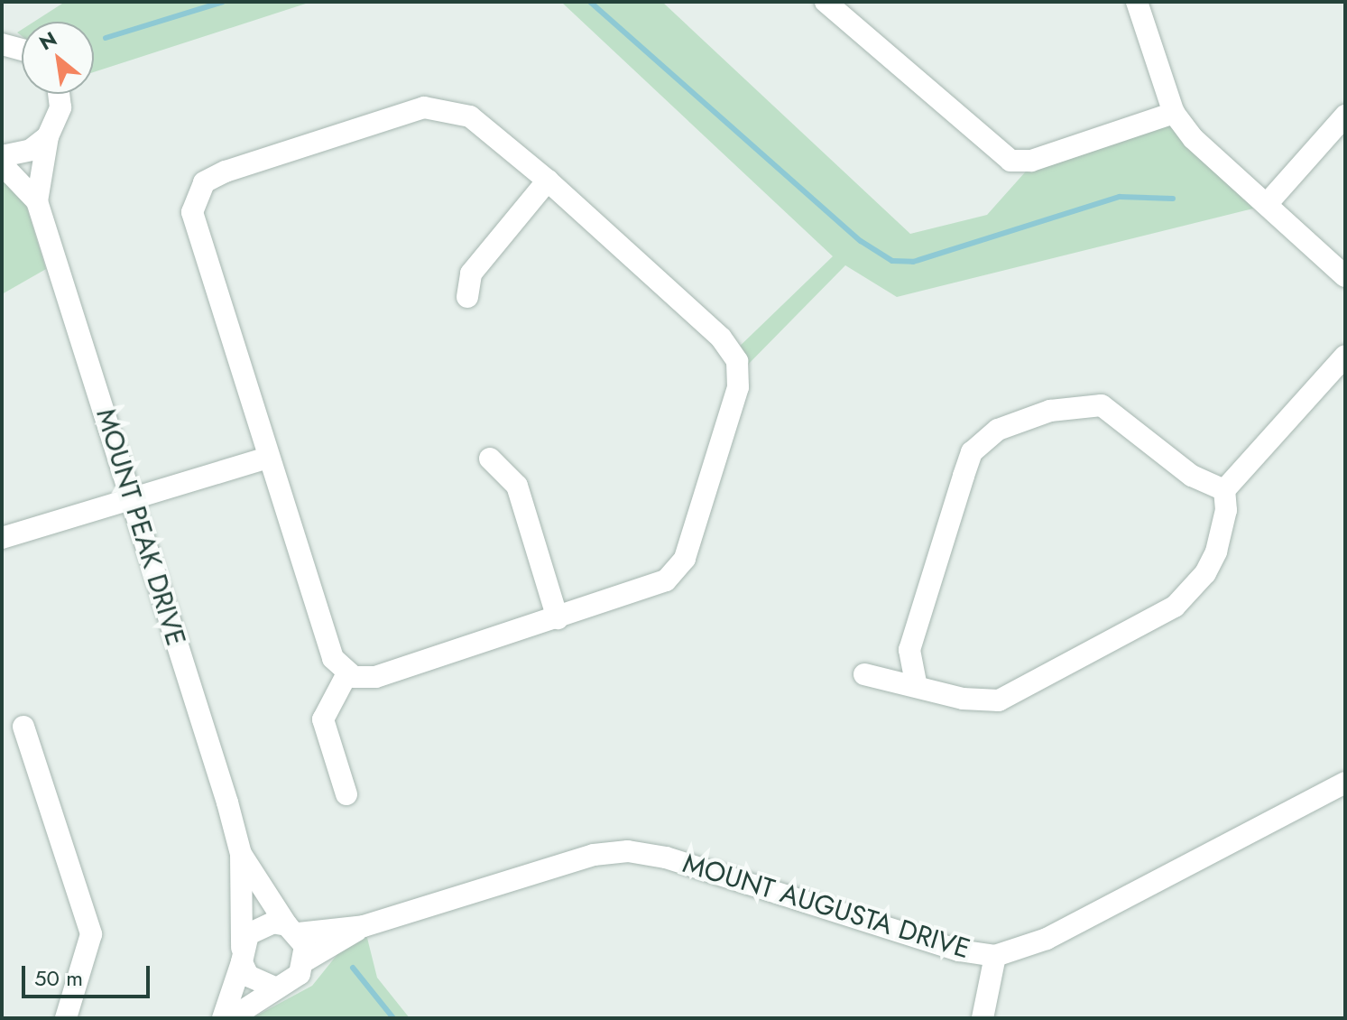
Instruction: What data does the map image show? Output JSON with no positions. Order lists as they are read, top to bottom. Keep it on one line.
{"streets":{"street":["MOUNT PEAK DRIVE","MOUNT AUGUSTA DRIVE"]},"crossings":[["MOUNT PEAK DRIVE","MOUNT AUGUSTA DRIVE"]],"scale_bar":"50 m","north":"top left"}
